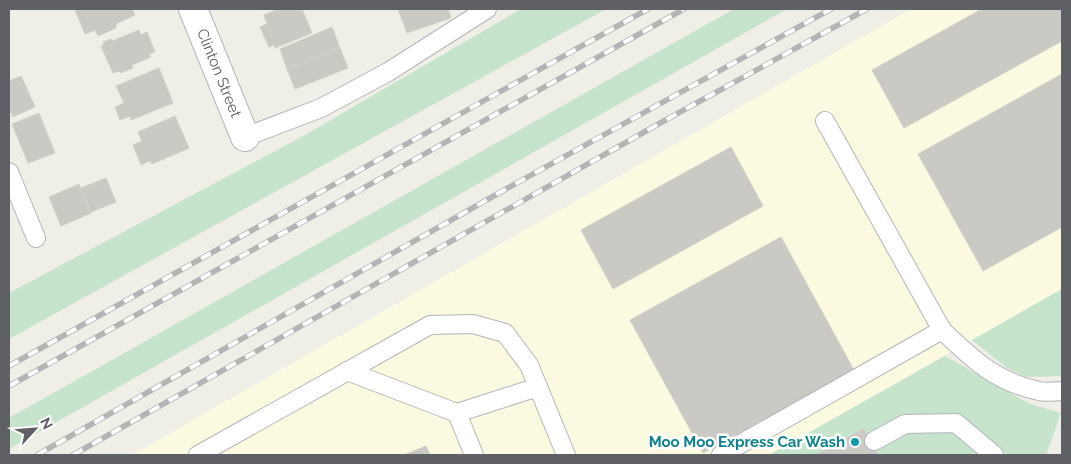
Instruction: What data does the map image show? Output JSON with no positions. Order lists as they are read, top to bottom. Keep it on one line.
{"streets":{"street":["Clinton Street"]},"places":["Moo Moo Express Car Wash"],"north":"top right"}
